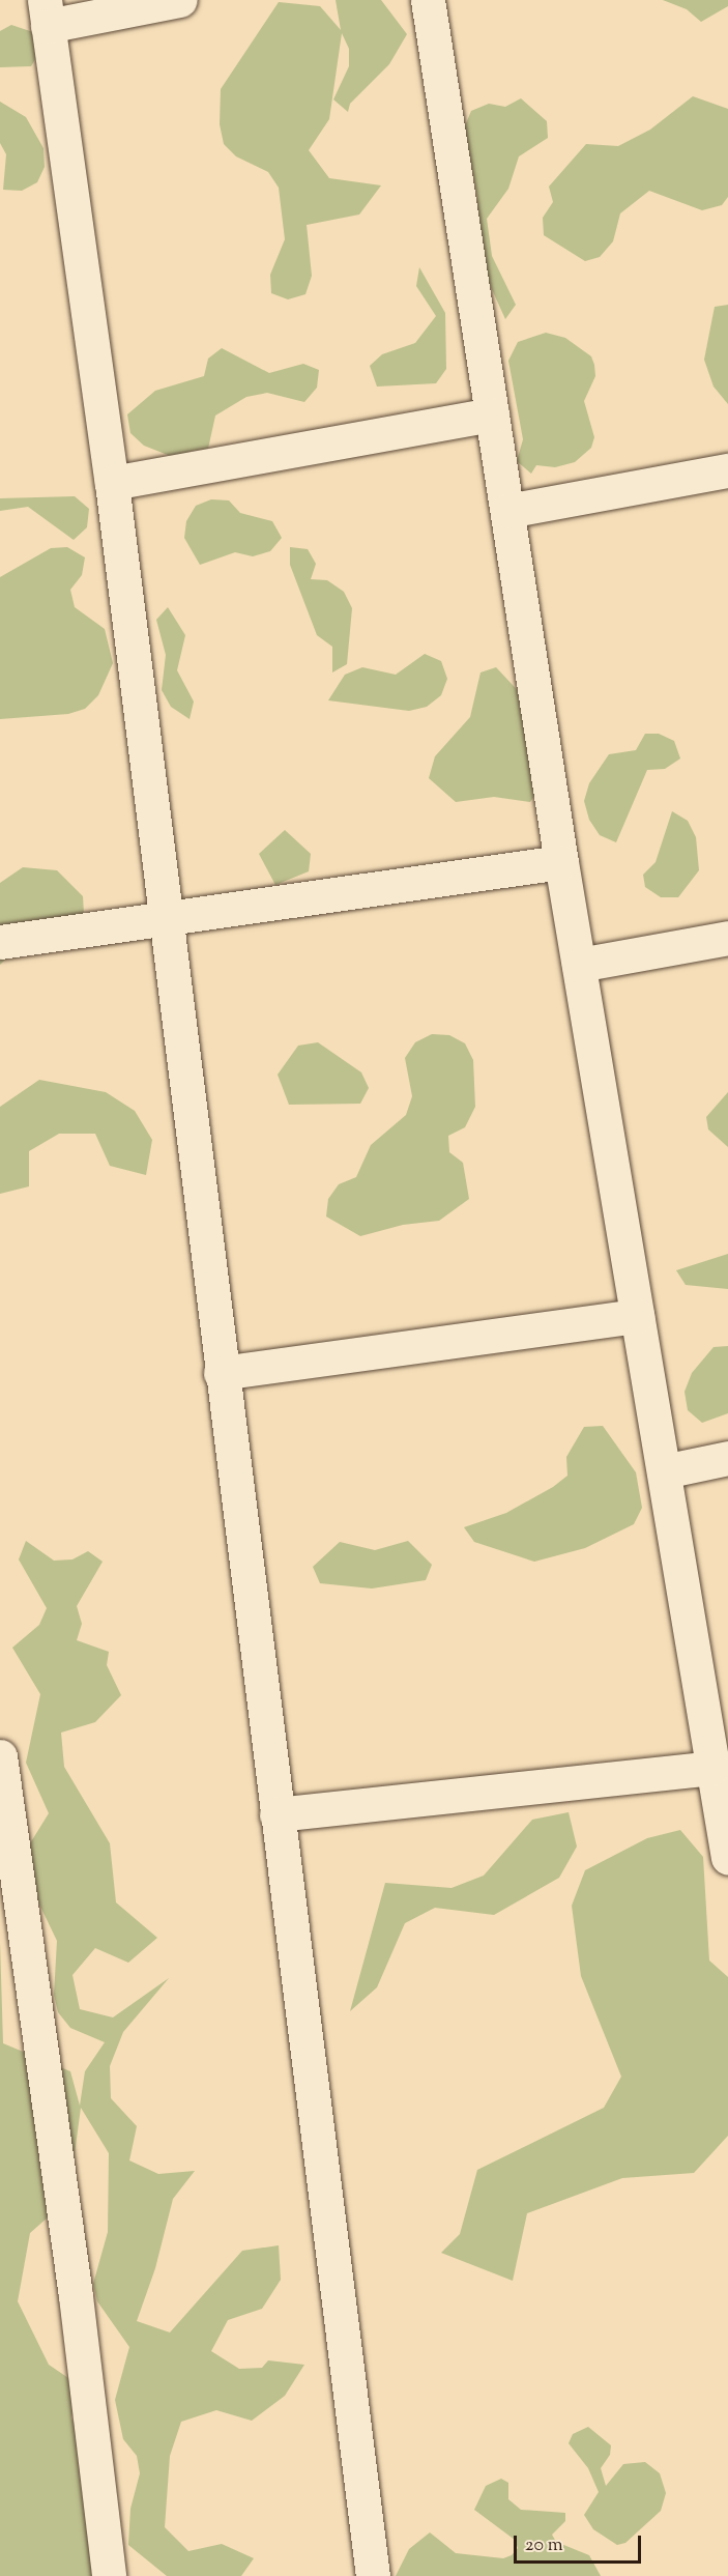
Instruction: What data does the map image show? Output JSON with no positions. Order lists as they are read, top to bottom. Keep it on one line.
{"scale_bar":"20 m"}
